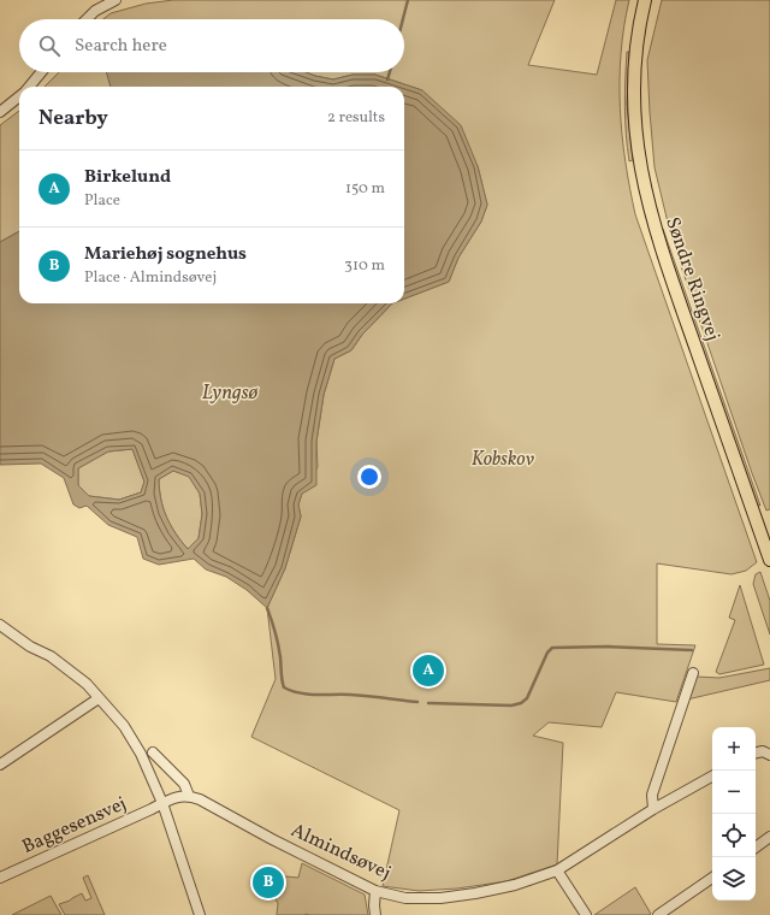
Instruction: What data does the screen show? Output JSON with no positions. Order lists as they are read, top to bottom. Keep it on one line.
{"streets":{"main road":["Søndre Ringvej"],"street":["Baggesensvej","Almindsøvej"]},"water":["Lyngsø"],"parks":["Kobskov"],"page":{"search":"Search here","heading":["Nearby","2 results"],"list":[{"mark":"A","name":"Birkelund","note":"Place","value":"150 m"},{"mark":"B","name":"Mariehøj sognehus","note":"Place · Almindsøvej","value":"310 m"}],"pins":["A","B"],"map_buttons":["+","−"]}}
